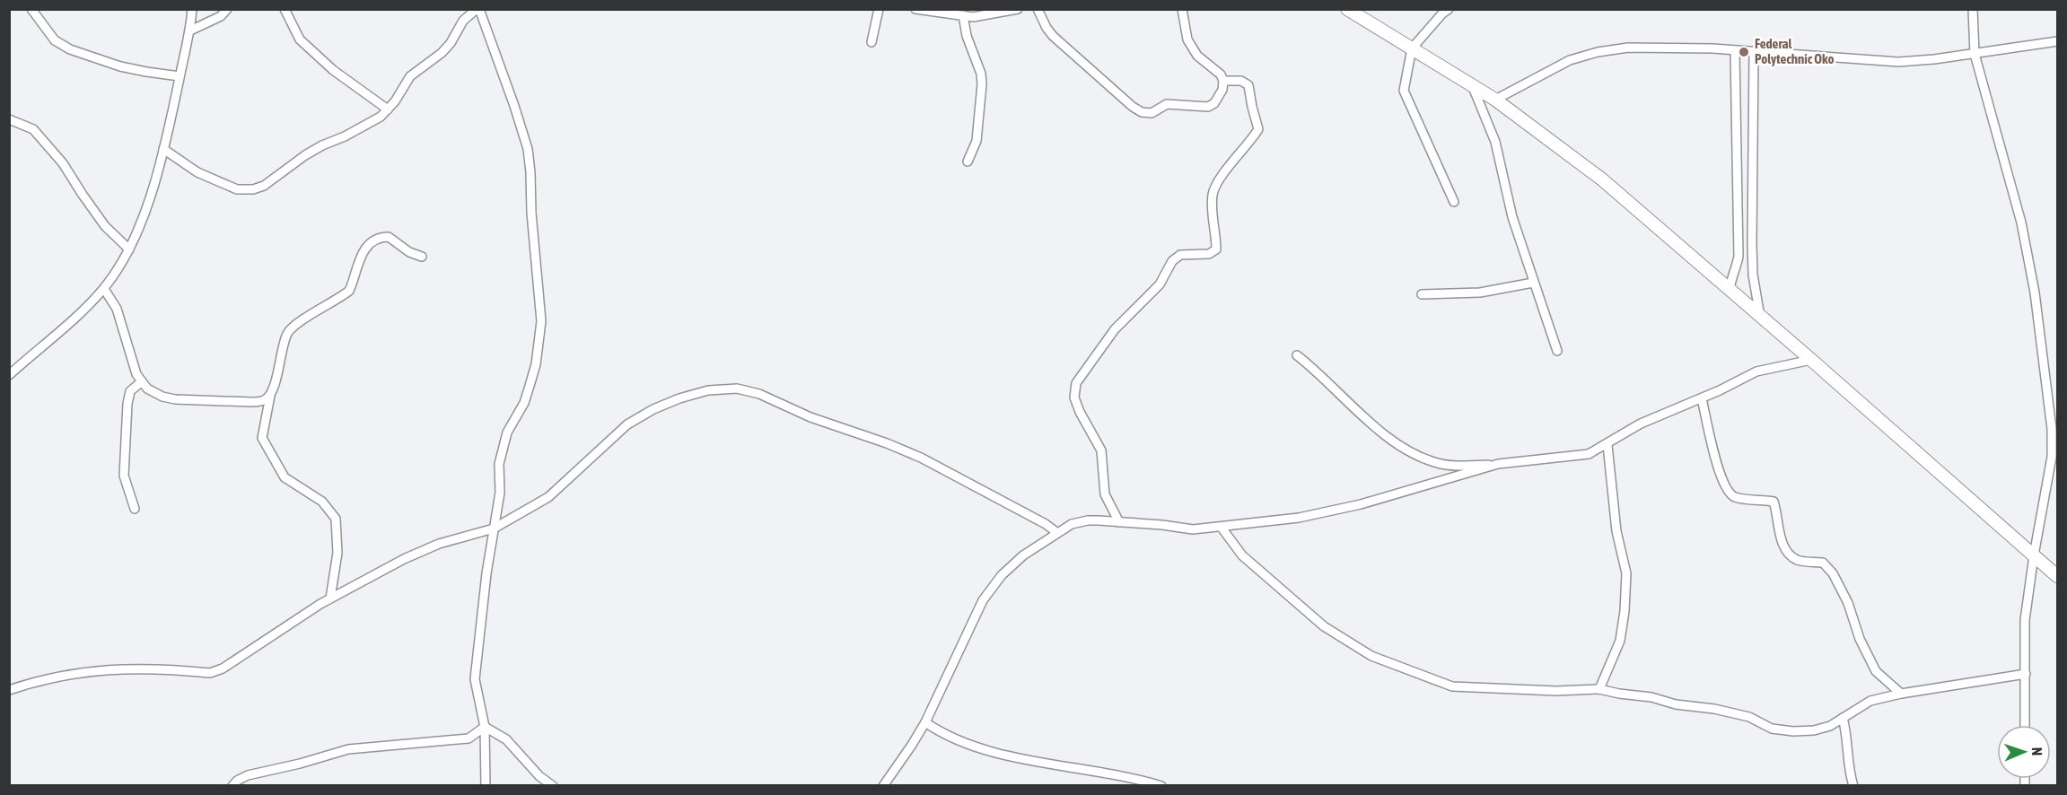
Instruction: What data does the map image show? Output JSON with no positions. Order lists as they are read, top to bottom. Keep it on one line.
{"places":["Federal Polytechnic Oko"],"north":"right"}
